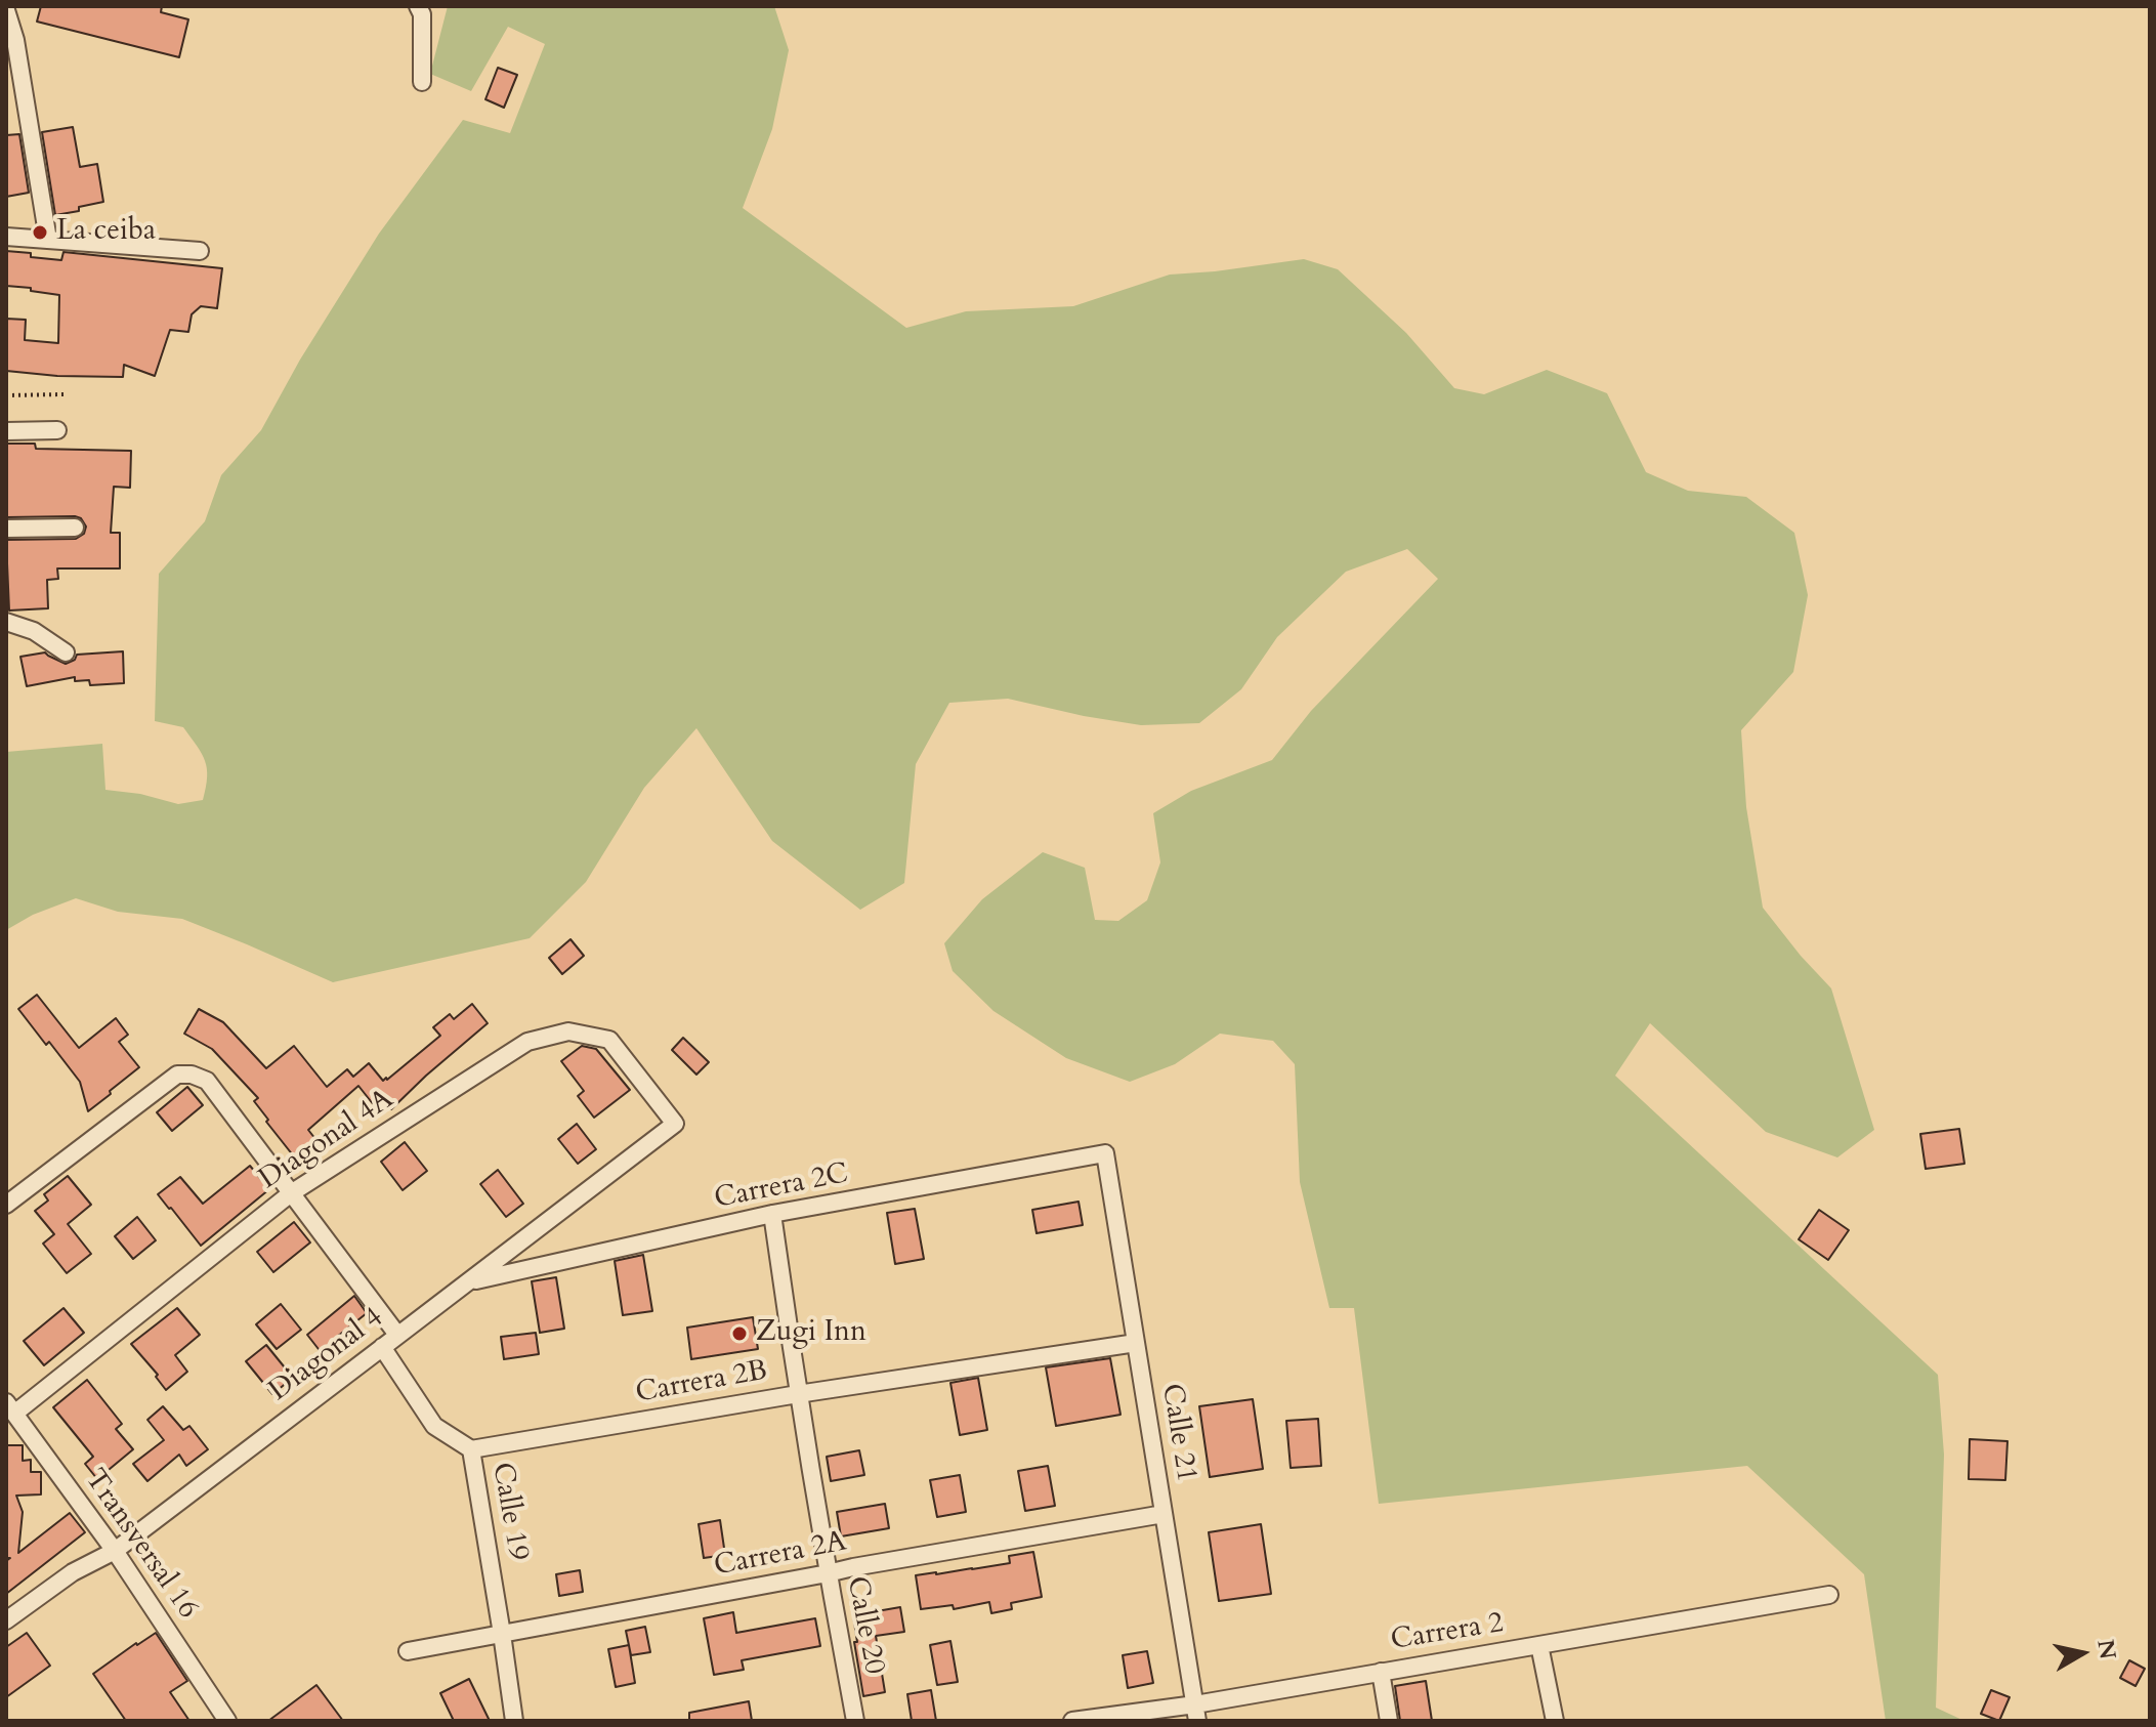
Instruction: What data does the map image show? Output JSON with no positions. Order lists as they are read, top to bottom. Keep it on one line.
{"streets":{"street":["Diagonal 4A","Carrera 2C","Diagonal 4","Carrera 2B","Calle 21","Calle 19","Transversal 16","Carrera 2A","Calle 20","Carrera 2"]},"crossings":[["Diagonal 4A","Diagonal 4"],["Diagonal 4A","Transversal 16"],["Carrera 2C","Diagonal 4"],["Carrera 2C","Calle 21"],["Carrera 2C","Calle 20"],["Diagonal 4","Calle 19"],["Diagonal 4","Transversal 16"],["Carrera 2B","Calle 21"],["Carrera 2B","Calle 19"],["Carrera 2B","Calle 20"],["Calle 21","Carrera 2A"],["Calle 21","Carrera 2"],["Calle 19","Carrera 2A"],["Carrera 2A","Calle 20"]],"places":["La ceiba","Zugi Inn"],"north":"right"}
